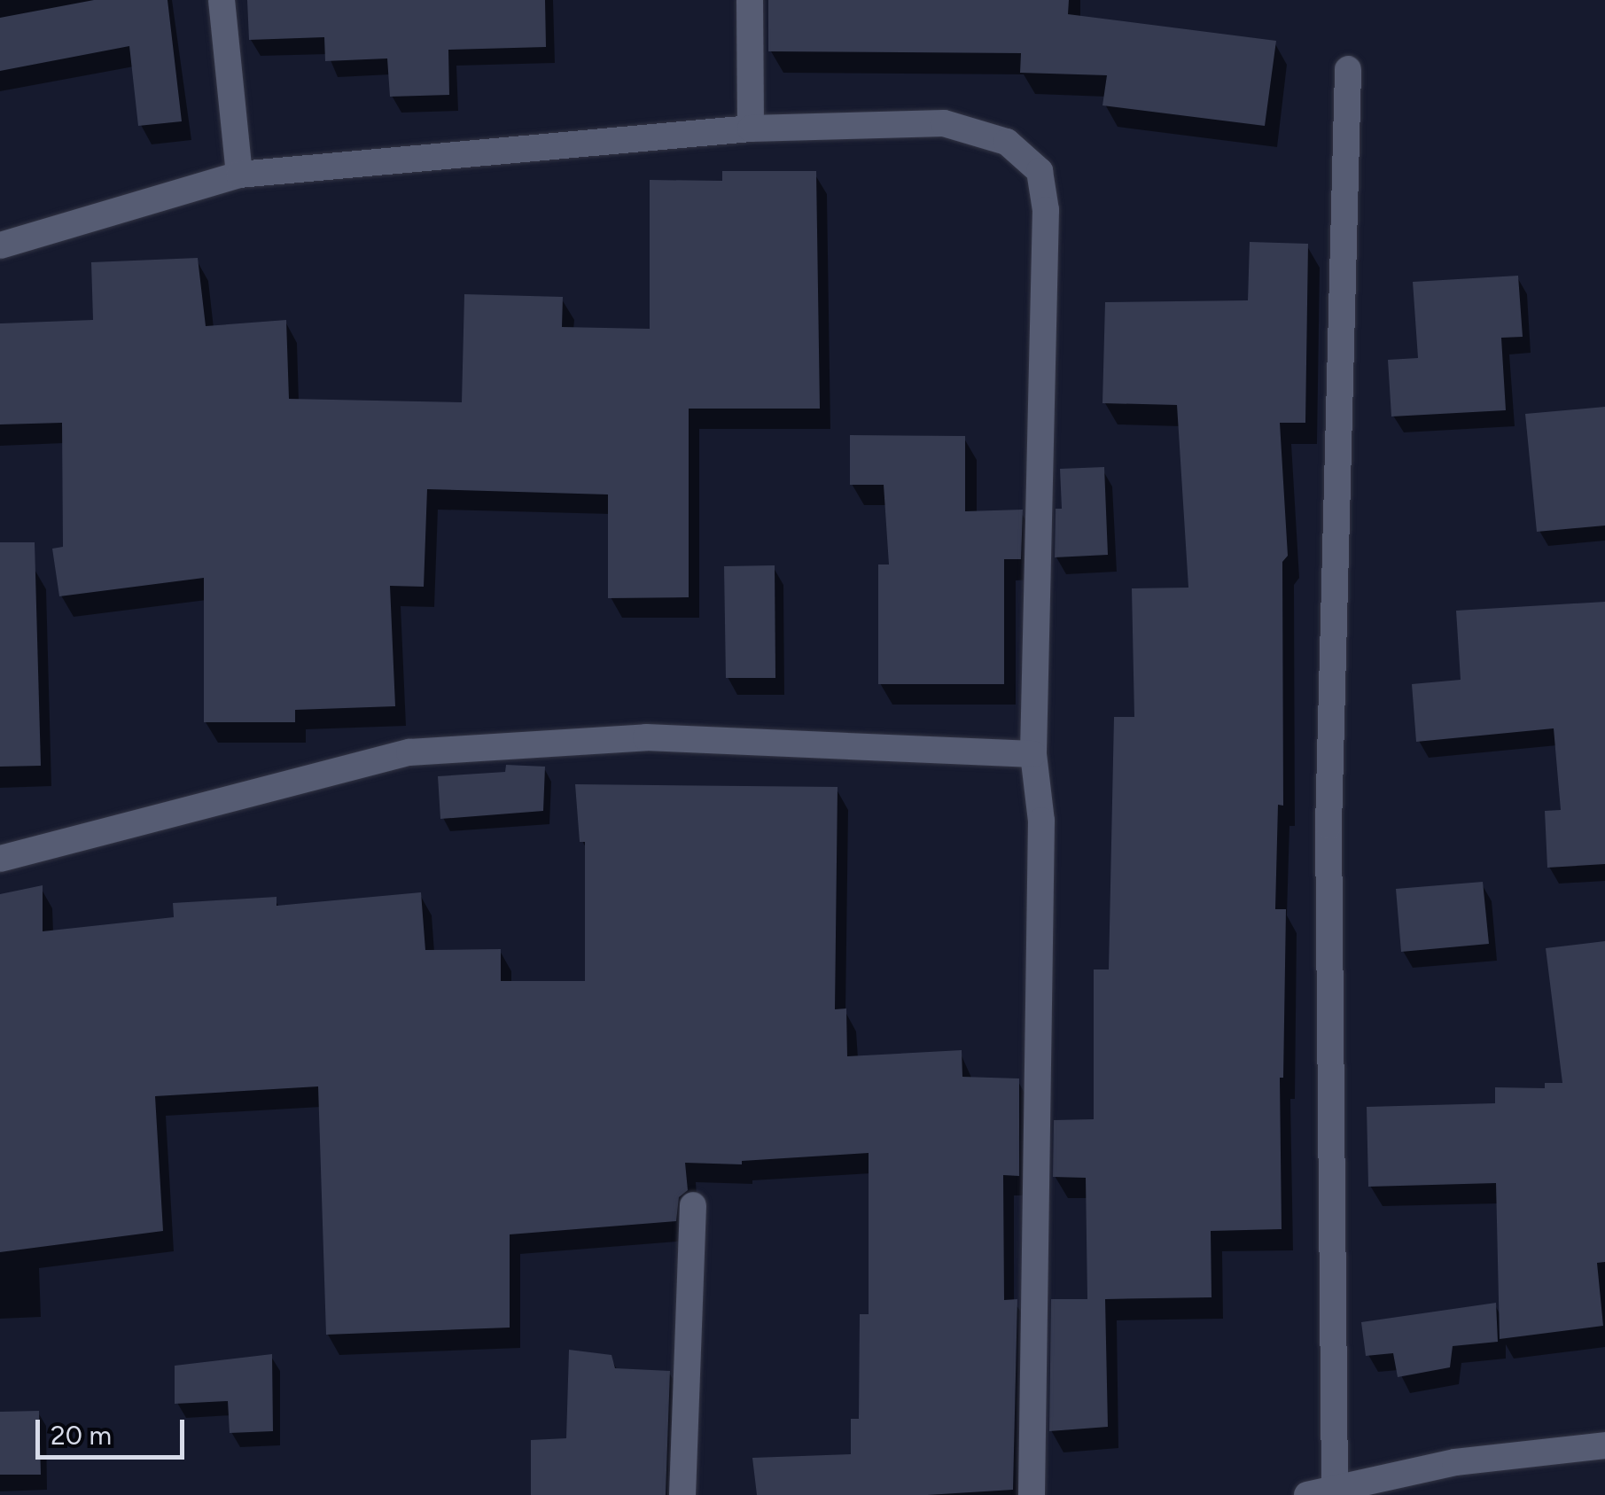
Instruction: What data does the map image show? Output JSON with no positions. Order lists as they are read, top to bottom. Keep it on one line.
{"scale_bar":"20 m"}
